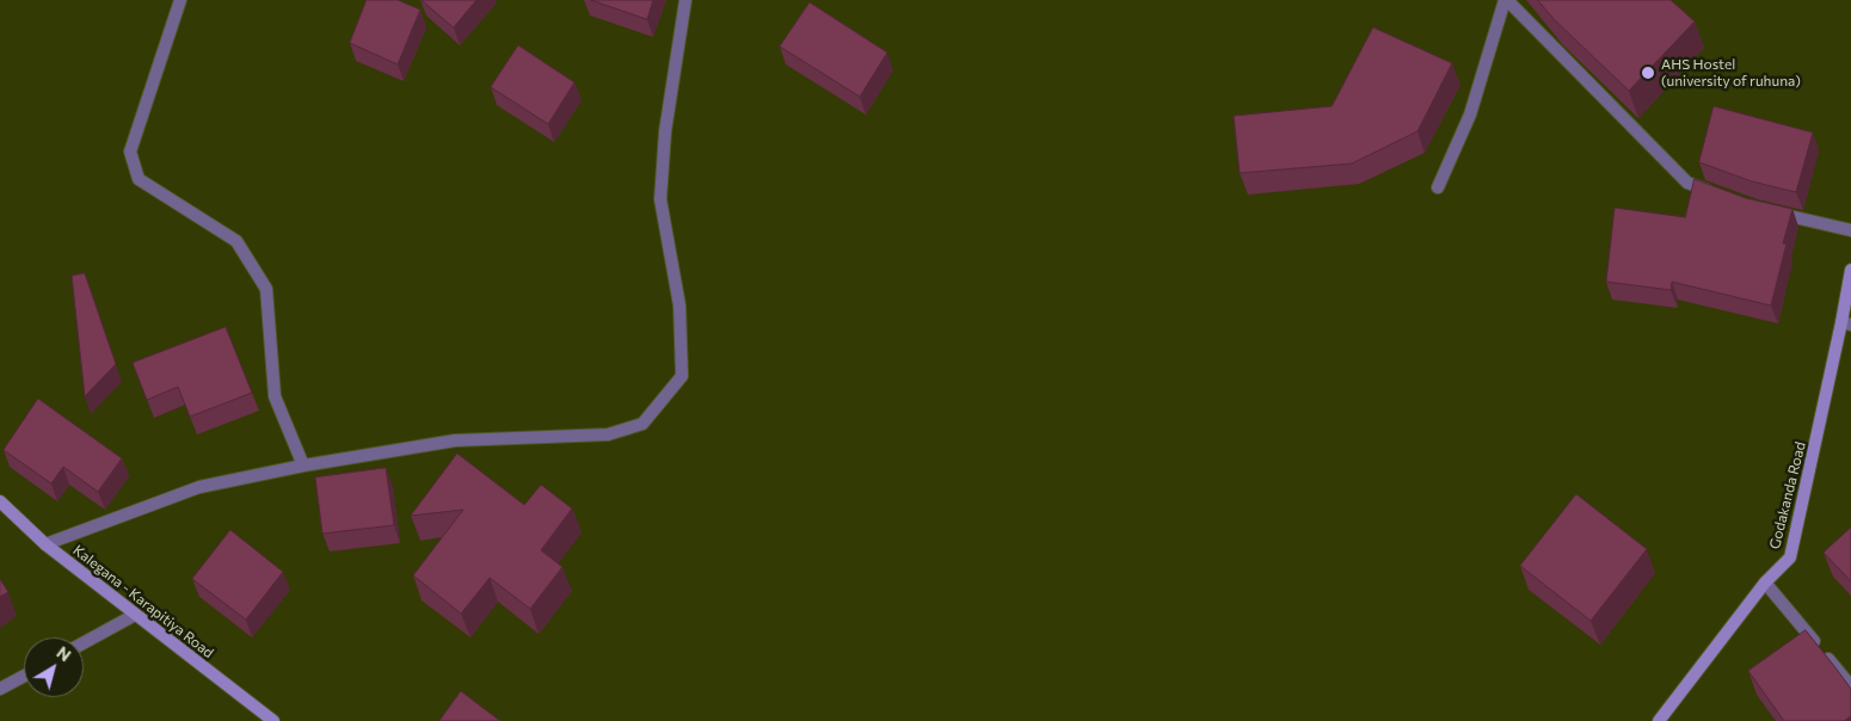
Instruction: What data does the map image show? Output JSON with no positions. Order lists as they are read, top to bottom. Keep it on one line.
{"streets":{"street":["Godakanda Road","Kalegana - Karapitiya Road"]},"places":["AHS Hostel (university of ruhuna)"],"north":"top right"}
